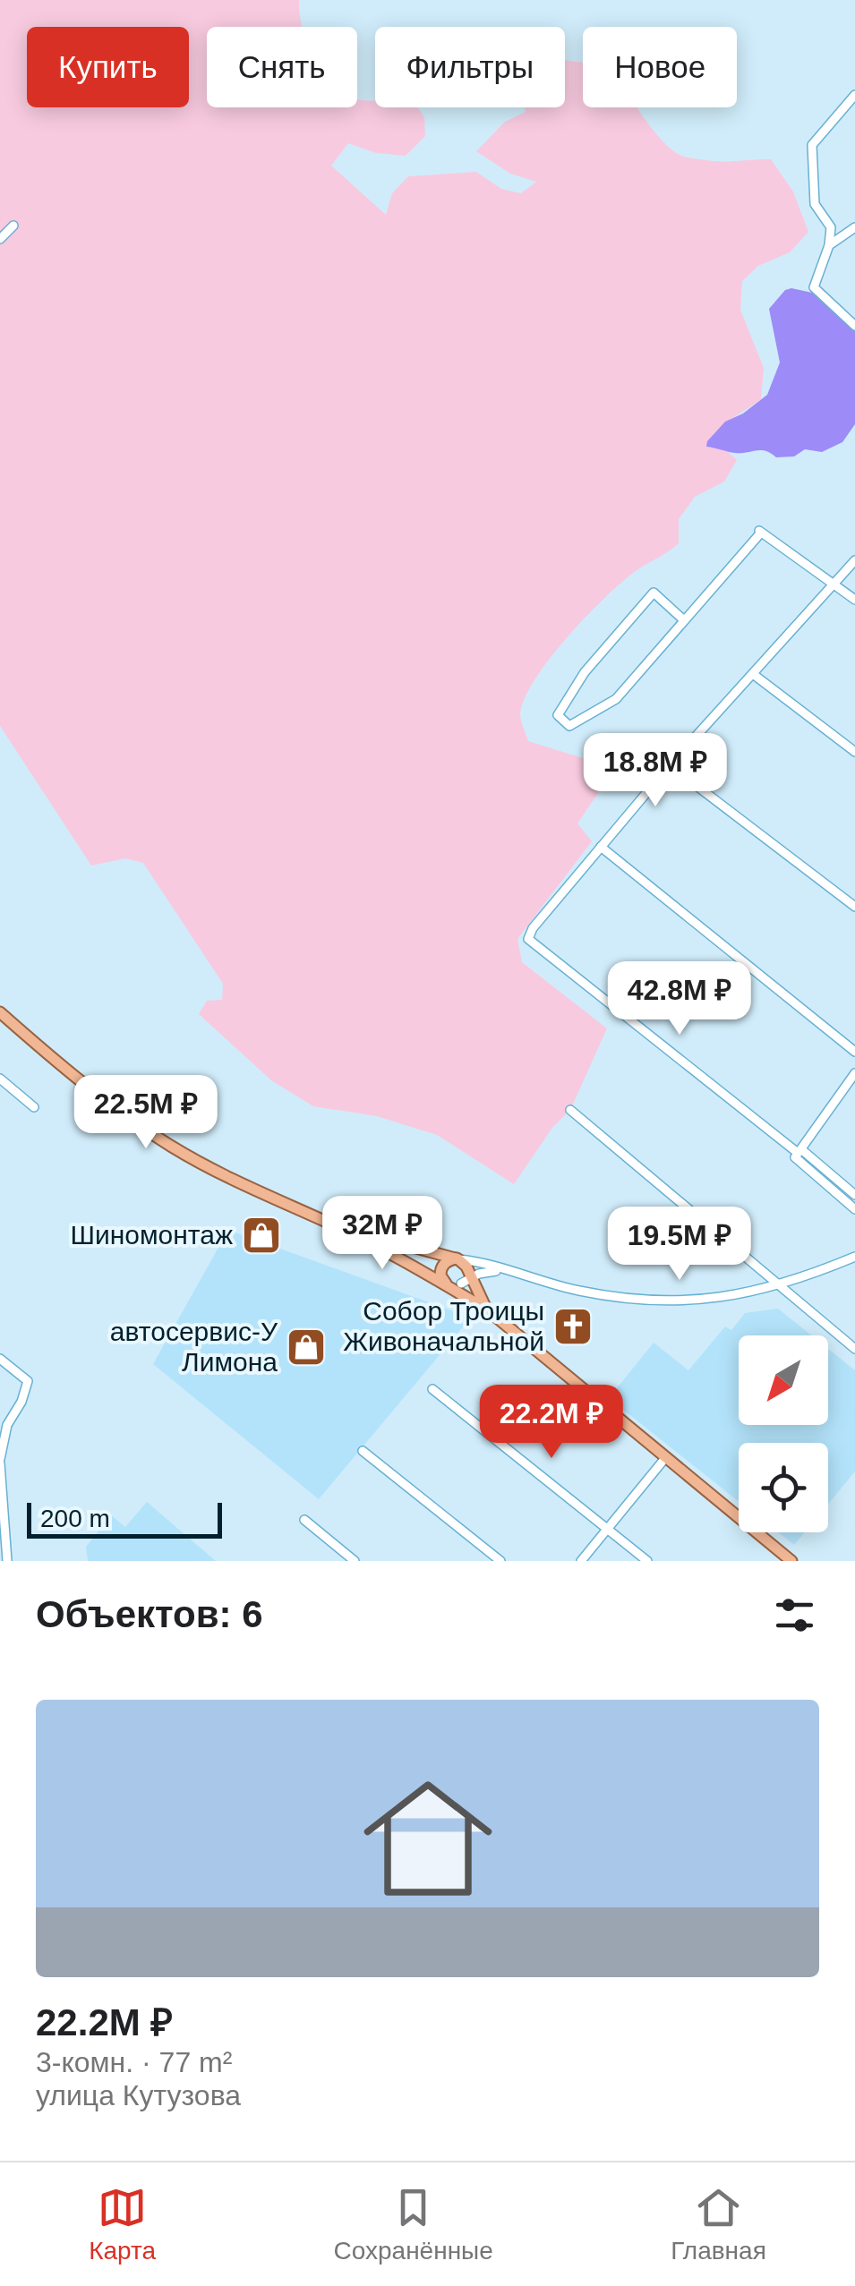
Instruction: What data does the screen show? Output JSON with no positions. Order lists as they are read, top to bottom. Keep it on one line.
{"places":{"shop":["Шиномонтаж","автосервис-У Лимона"],"church":["Собор Троицы Живоначальной"]},"scale_bar":"200 m","north":"bottom left","page":{"chip":["Купить","Снять","Фильтры","Новое"],"price":["18.8M ₽","42.8M ₽","22.5M ₽","32M ₽","19.5M ₽","22.2M ₽"],"scale":"200 m","heading":"Объектов: 6","list":[{"name":"22.2M ₽","note":"3-комн. · 77 m² · улица Кутузова"}],"tabs":["Карта","Сохранённые","Главная"]}}
